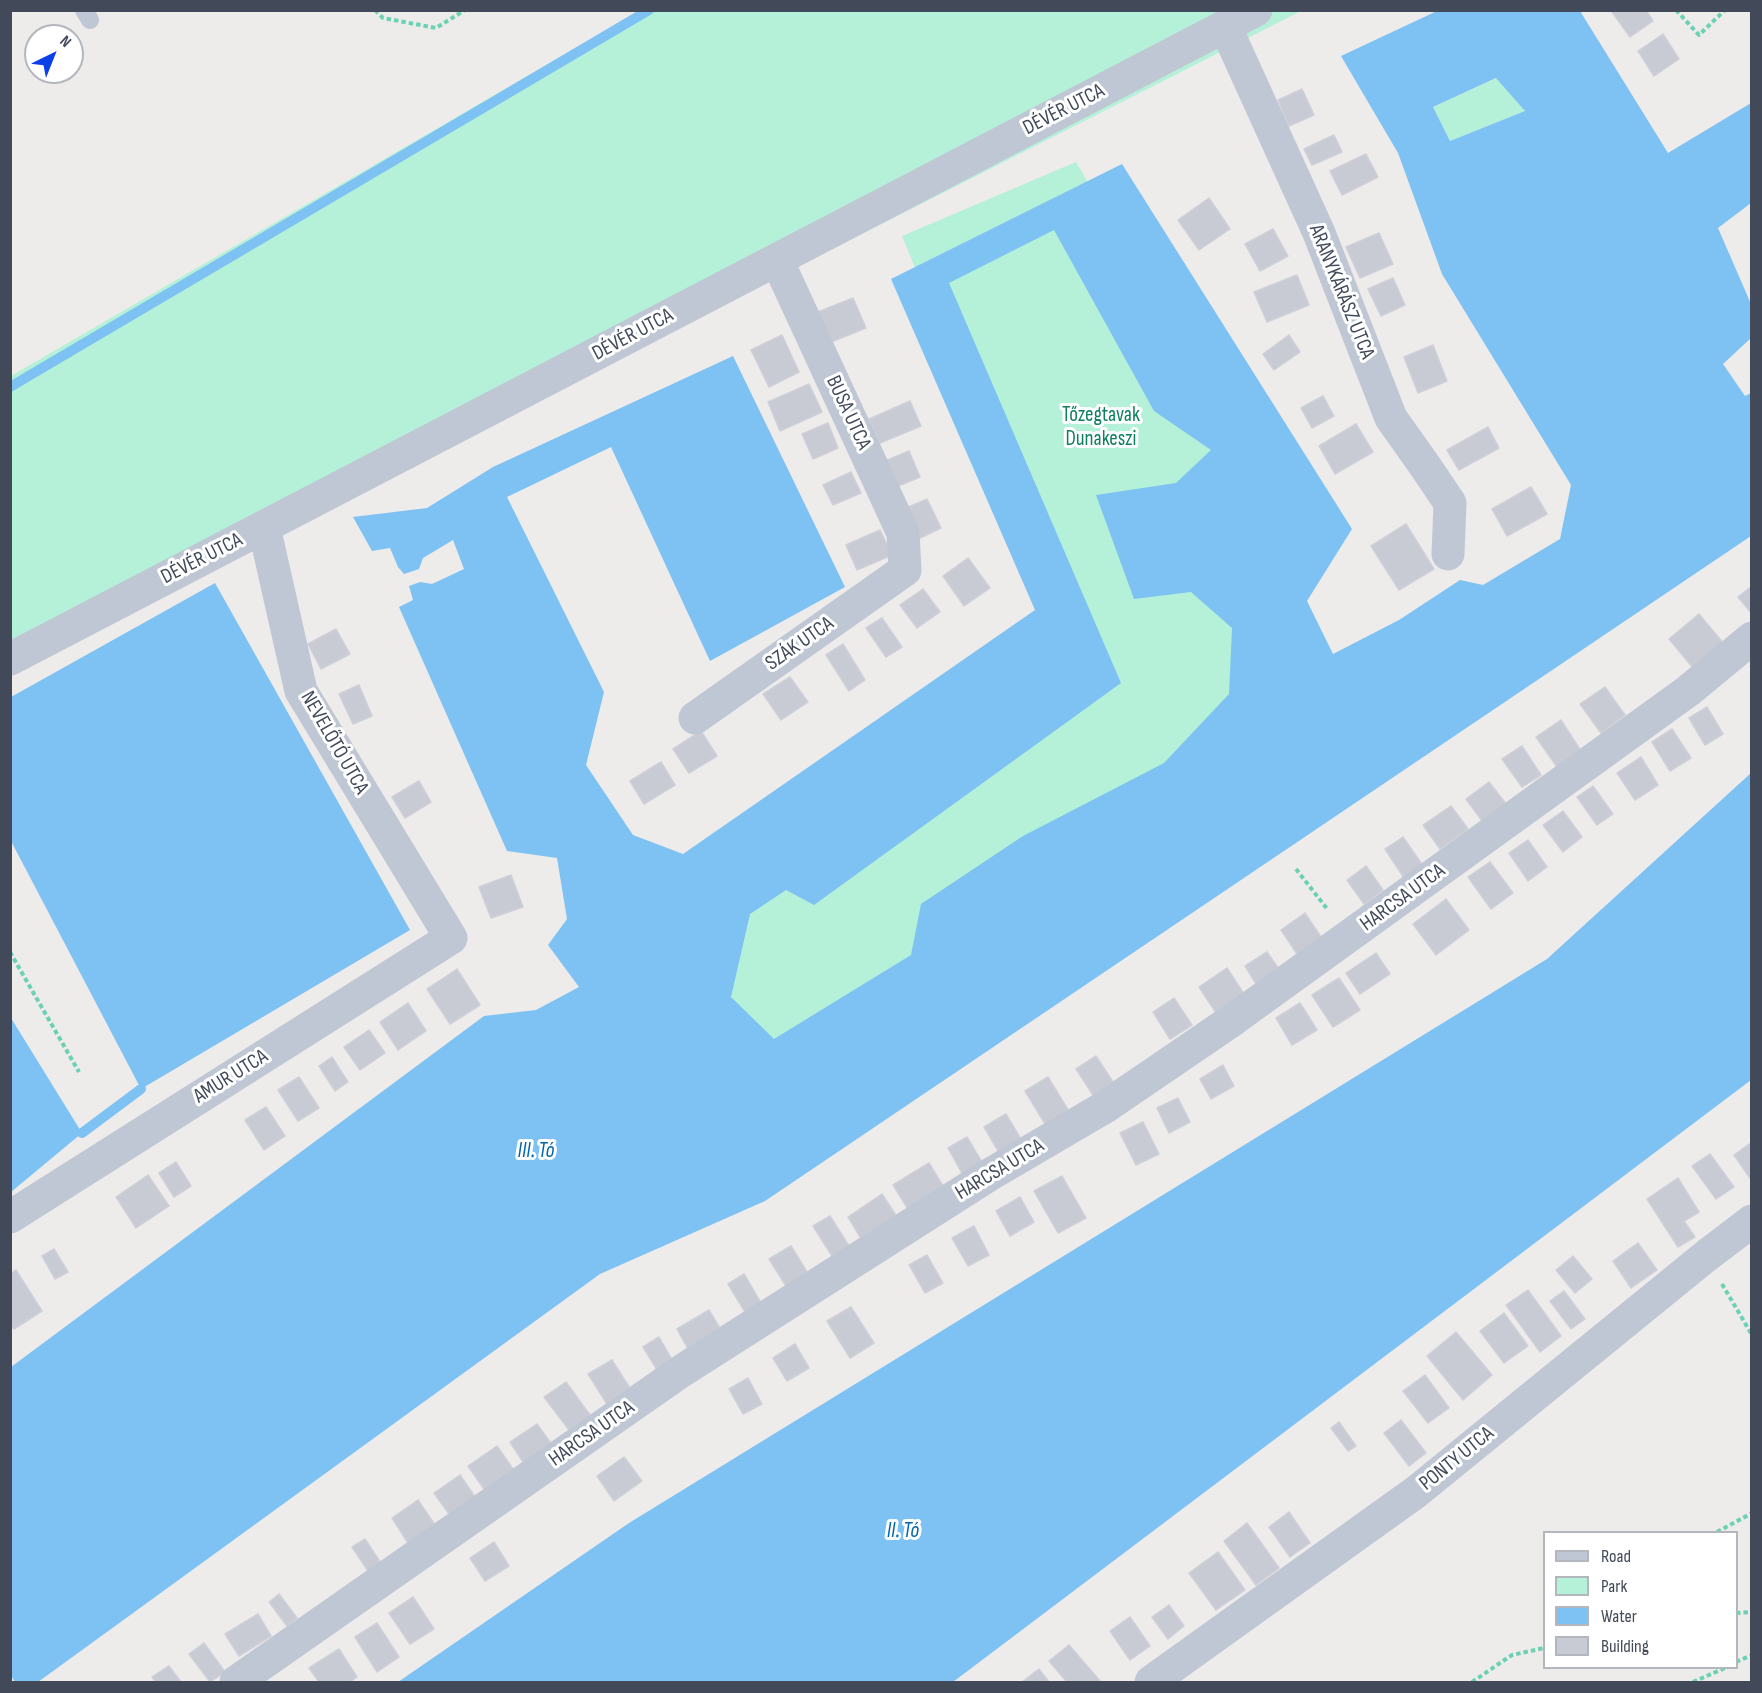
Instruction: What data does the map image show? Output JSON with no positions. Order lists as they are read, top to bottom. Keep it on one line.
{"streets":{"street":["DÉVÉR UTCA","ARANYKÁRÁSZ UTCA","BUSA UTCA","SZÁK UTCA","NEVELŐTÓ UTCA","HARCSA UTCA","AMUR UTCA","PONTY UTCA"]},"crossings":[["DÉVÉR UTCA","ARANYKÁRÁSZ UTCA"],["DÉVÉR UTCA","BUSA UTCA"],["DÉVÉR UTCA","NEVELŐTÓ UTCA"],["BUSA UTCA","SZÁK UTCA"],["NEVELŐTÓ UTCA","AMUR UTCA"]],"water":["III. Tó","II. Tó"],"parks":["Tőzegtavak Dunakeszi"],"legend":["Road","Park","Water","Building"],"north":"top right"}
